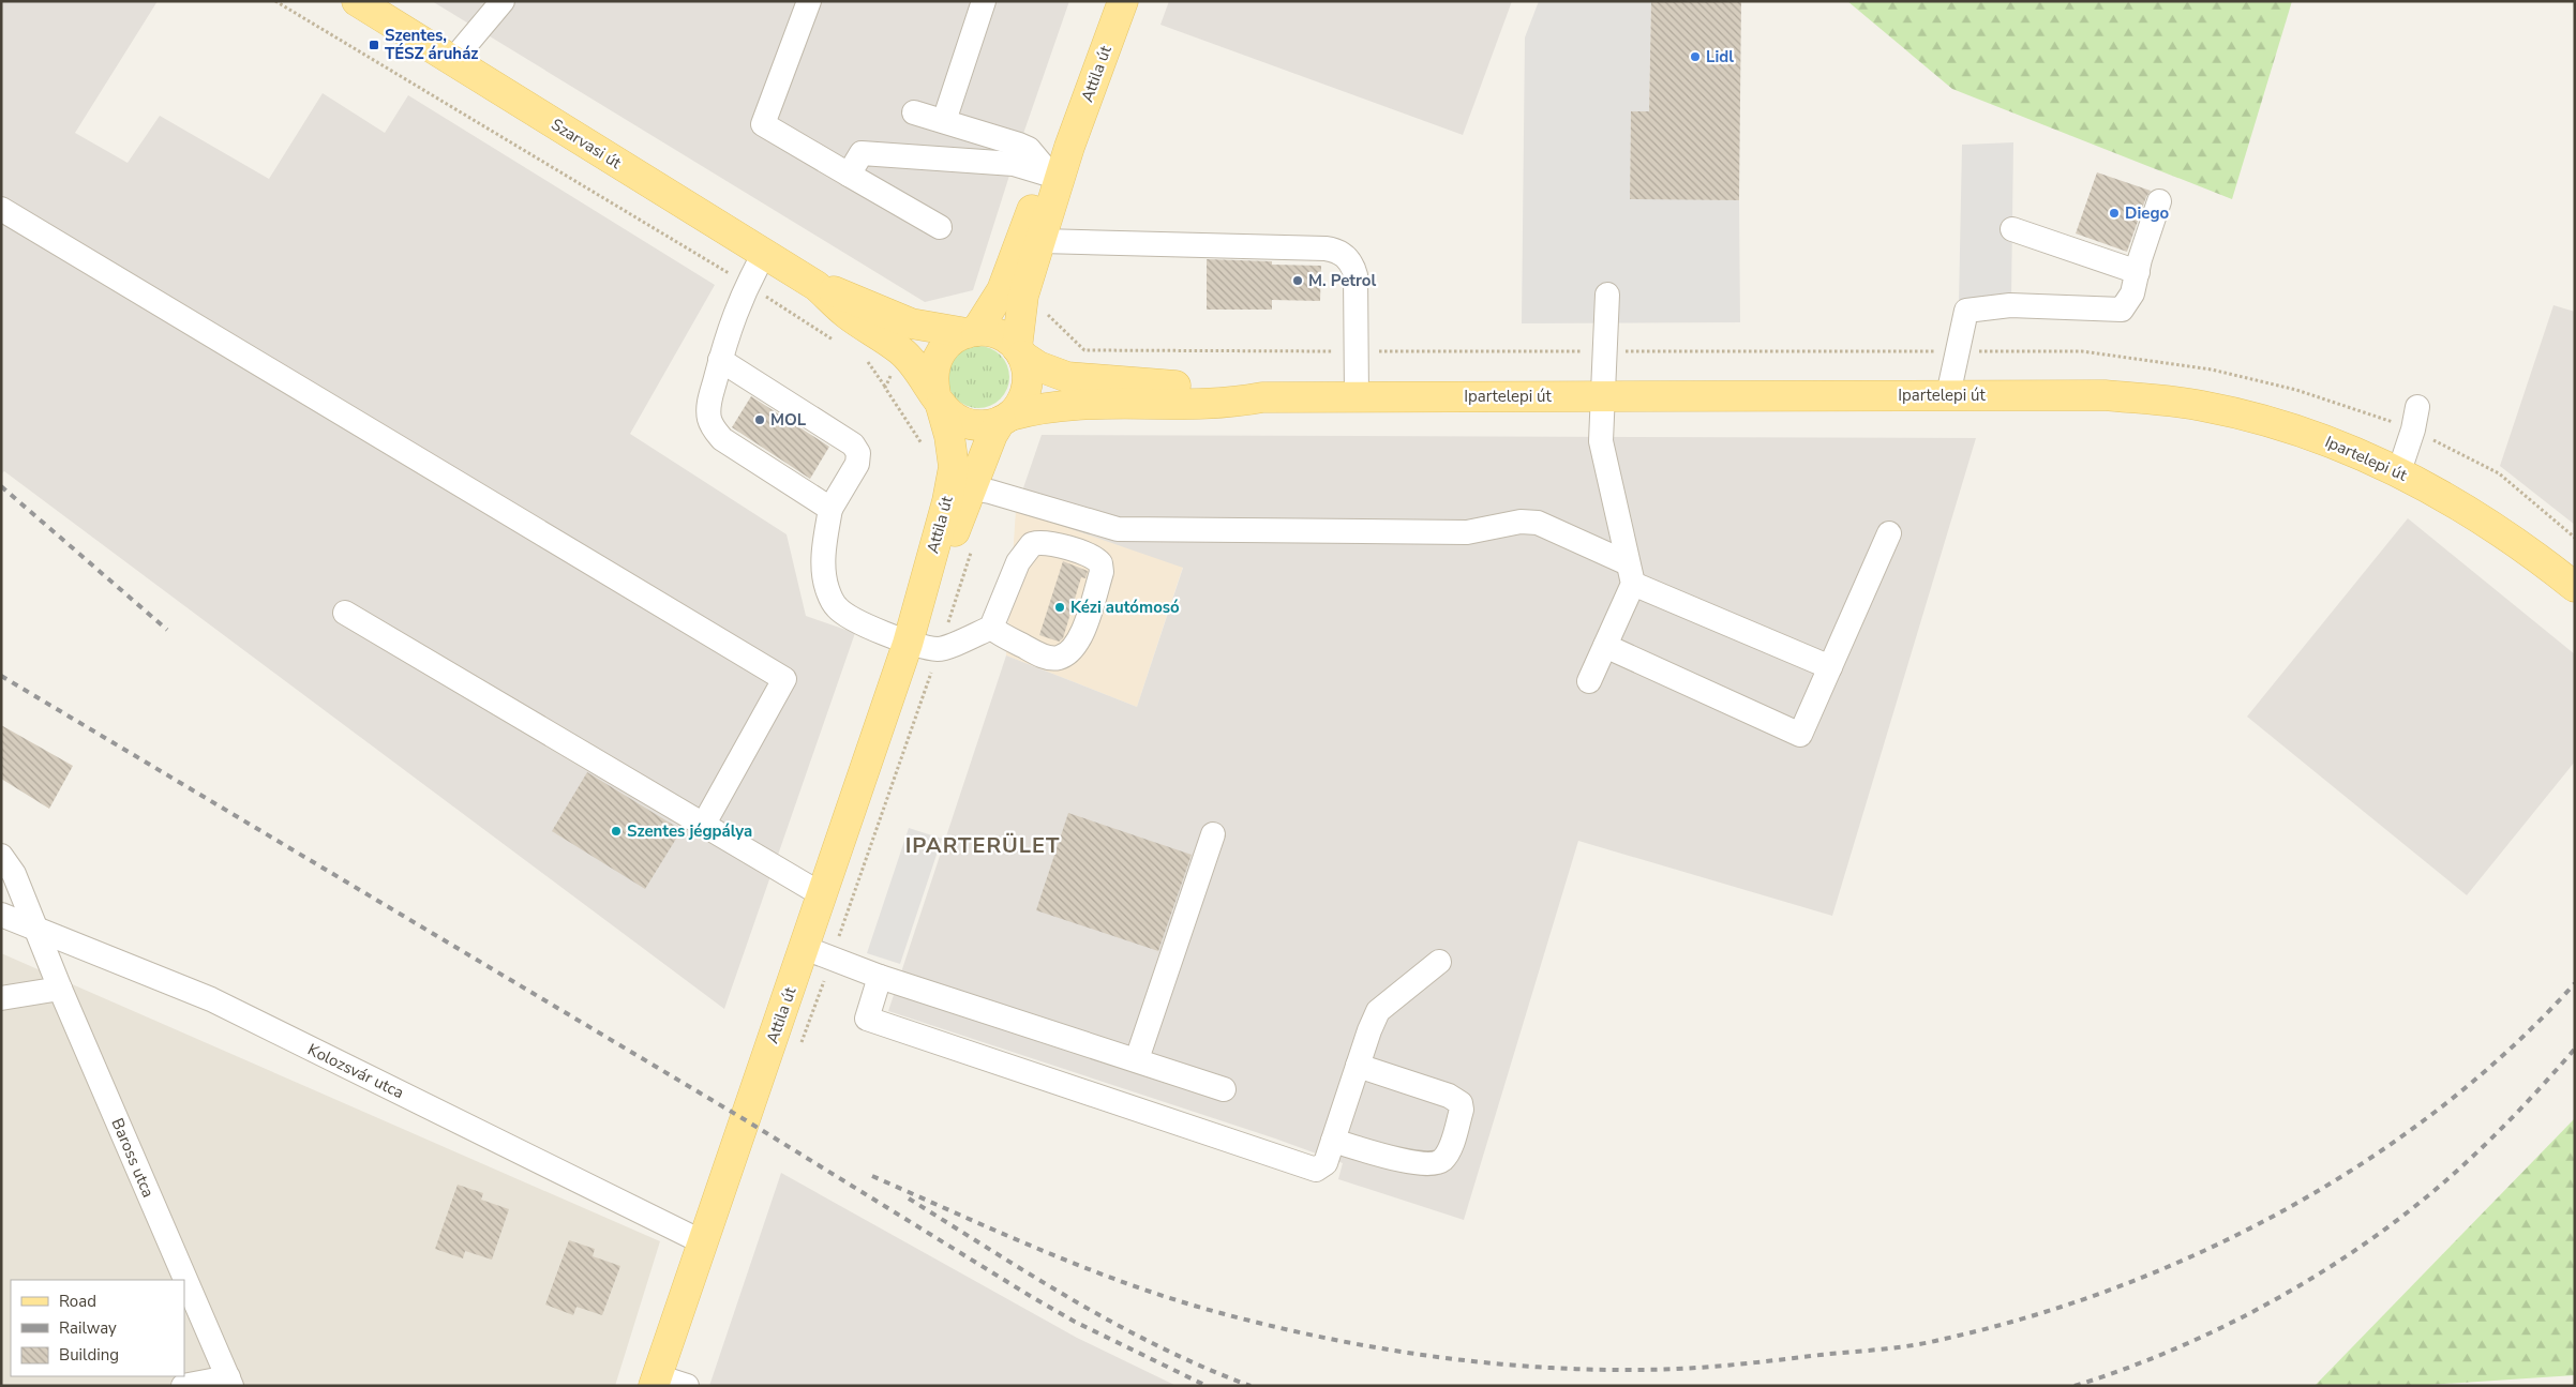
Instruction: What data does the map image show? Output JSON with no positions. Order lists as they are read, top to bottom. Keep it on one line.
{"streets":{"main road":["Attila út","Szarvasi út","Ipartelepi út"],"street":["Kolozsvár utca","Baross utca"]},"crossings":[["Attila út","Kolozsvár utca"],["Kolozsvár utca","Baross utca"]],"districts":["IPARTERÜLET"],"places":{"transit":["Szentes, TÉSZ áruház"],"other":["Lidl","Diego","M. Petrol","MOL","Kézi autómosó","Szentes jégpálya"]},"legend":["Road","Railway","Building"]}
